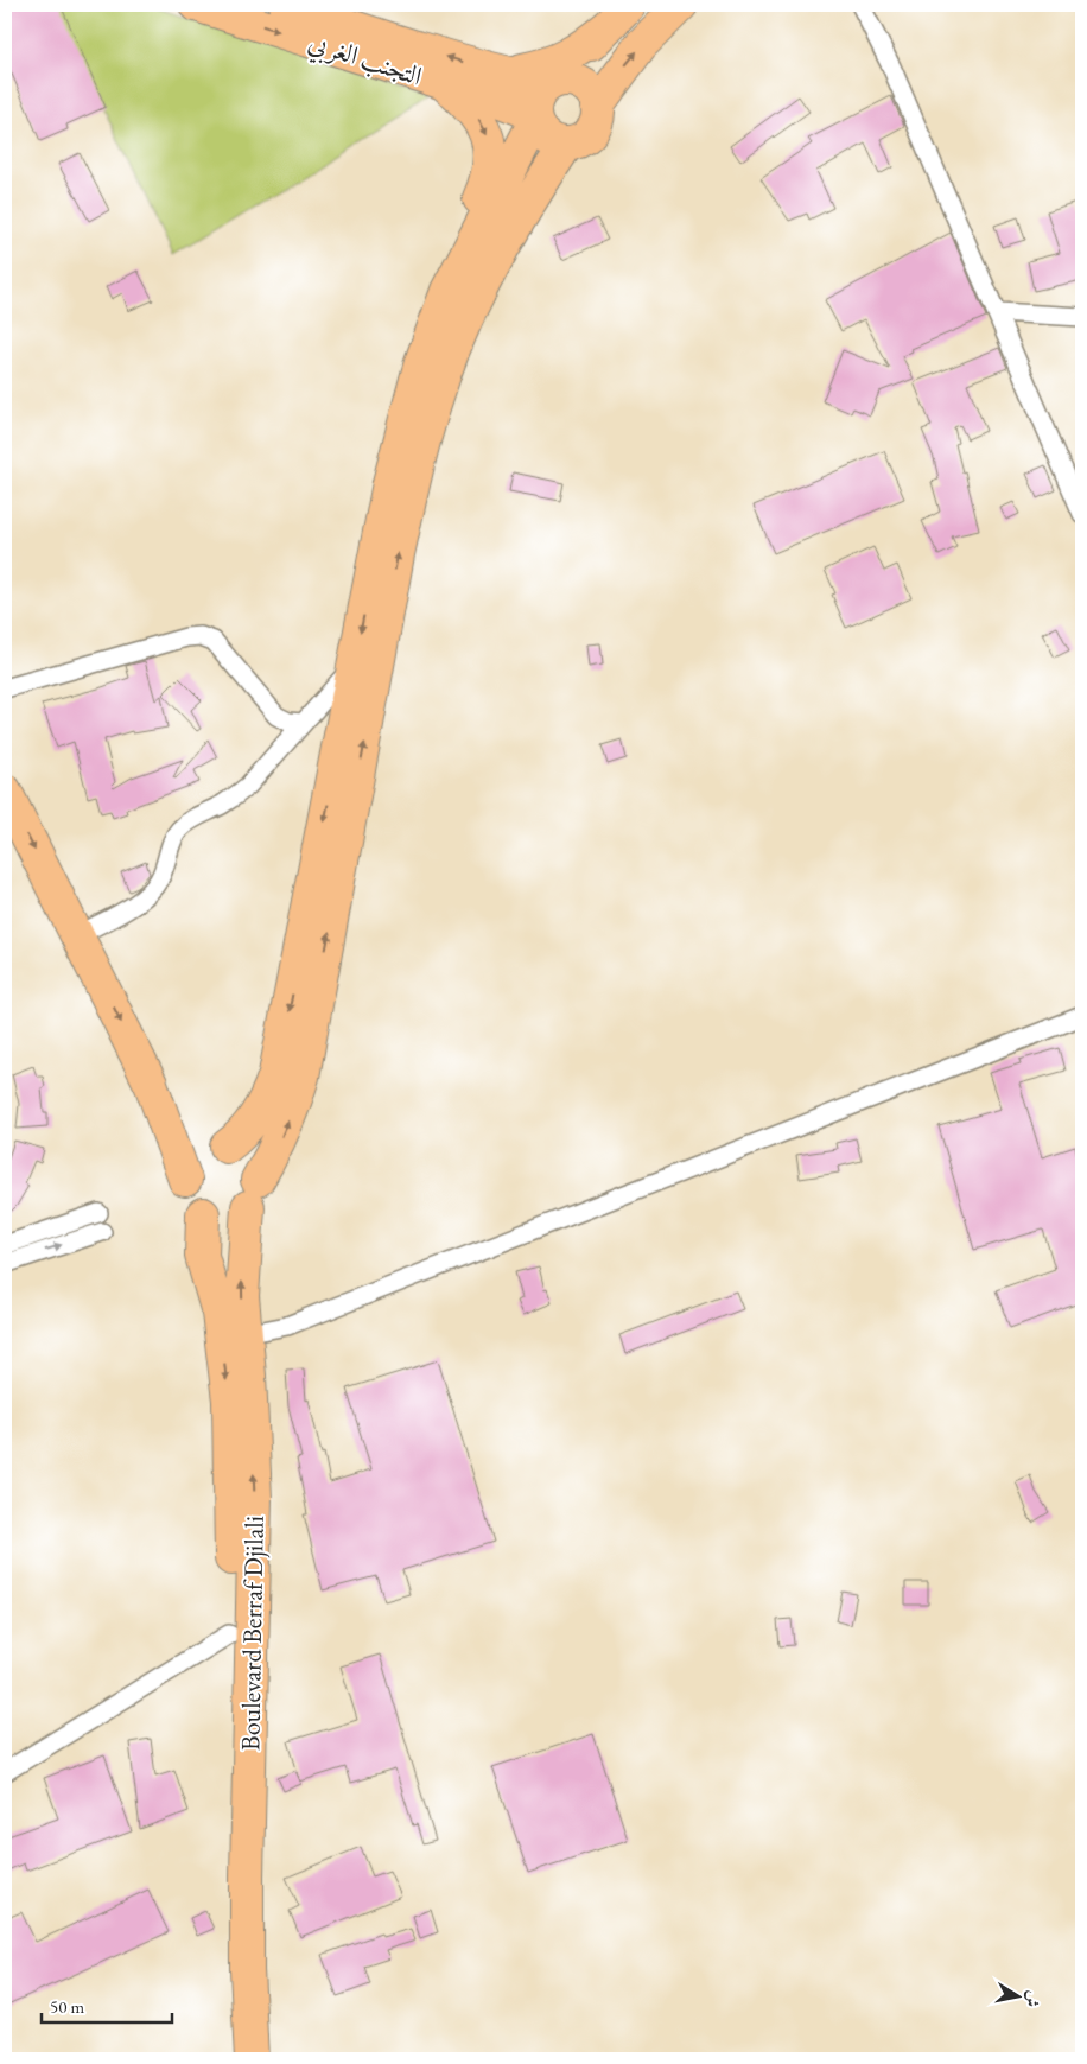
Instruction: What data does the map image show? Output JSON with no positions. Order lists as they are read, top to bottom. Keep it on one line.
{"streets":{"highway":["التجنب الغربي","Boulevard Berraf Djilali"]},"scale_bar":"50 m","north":"right"}
